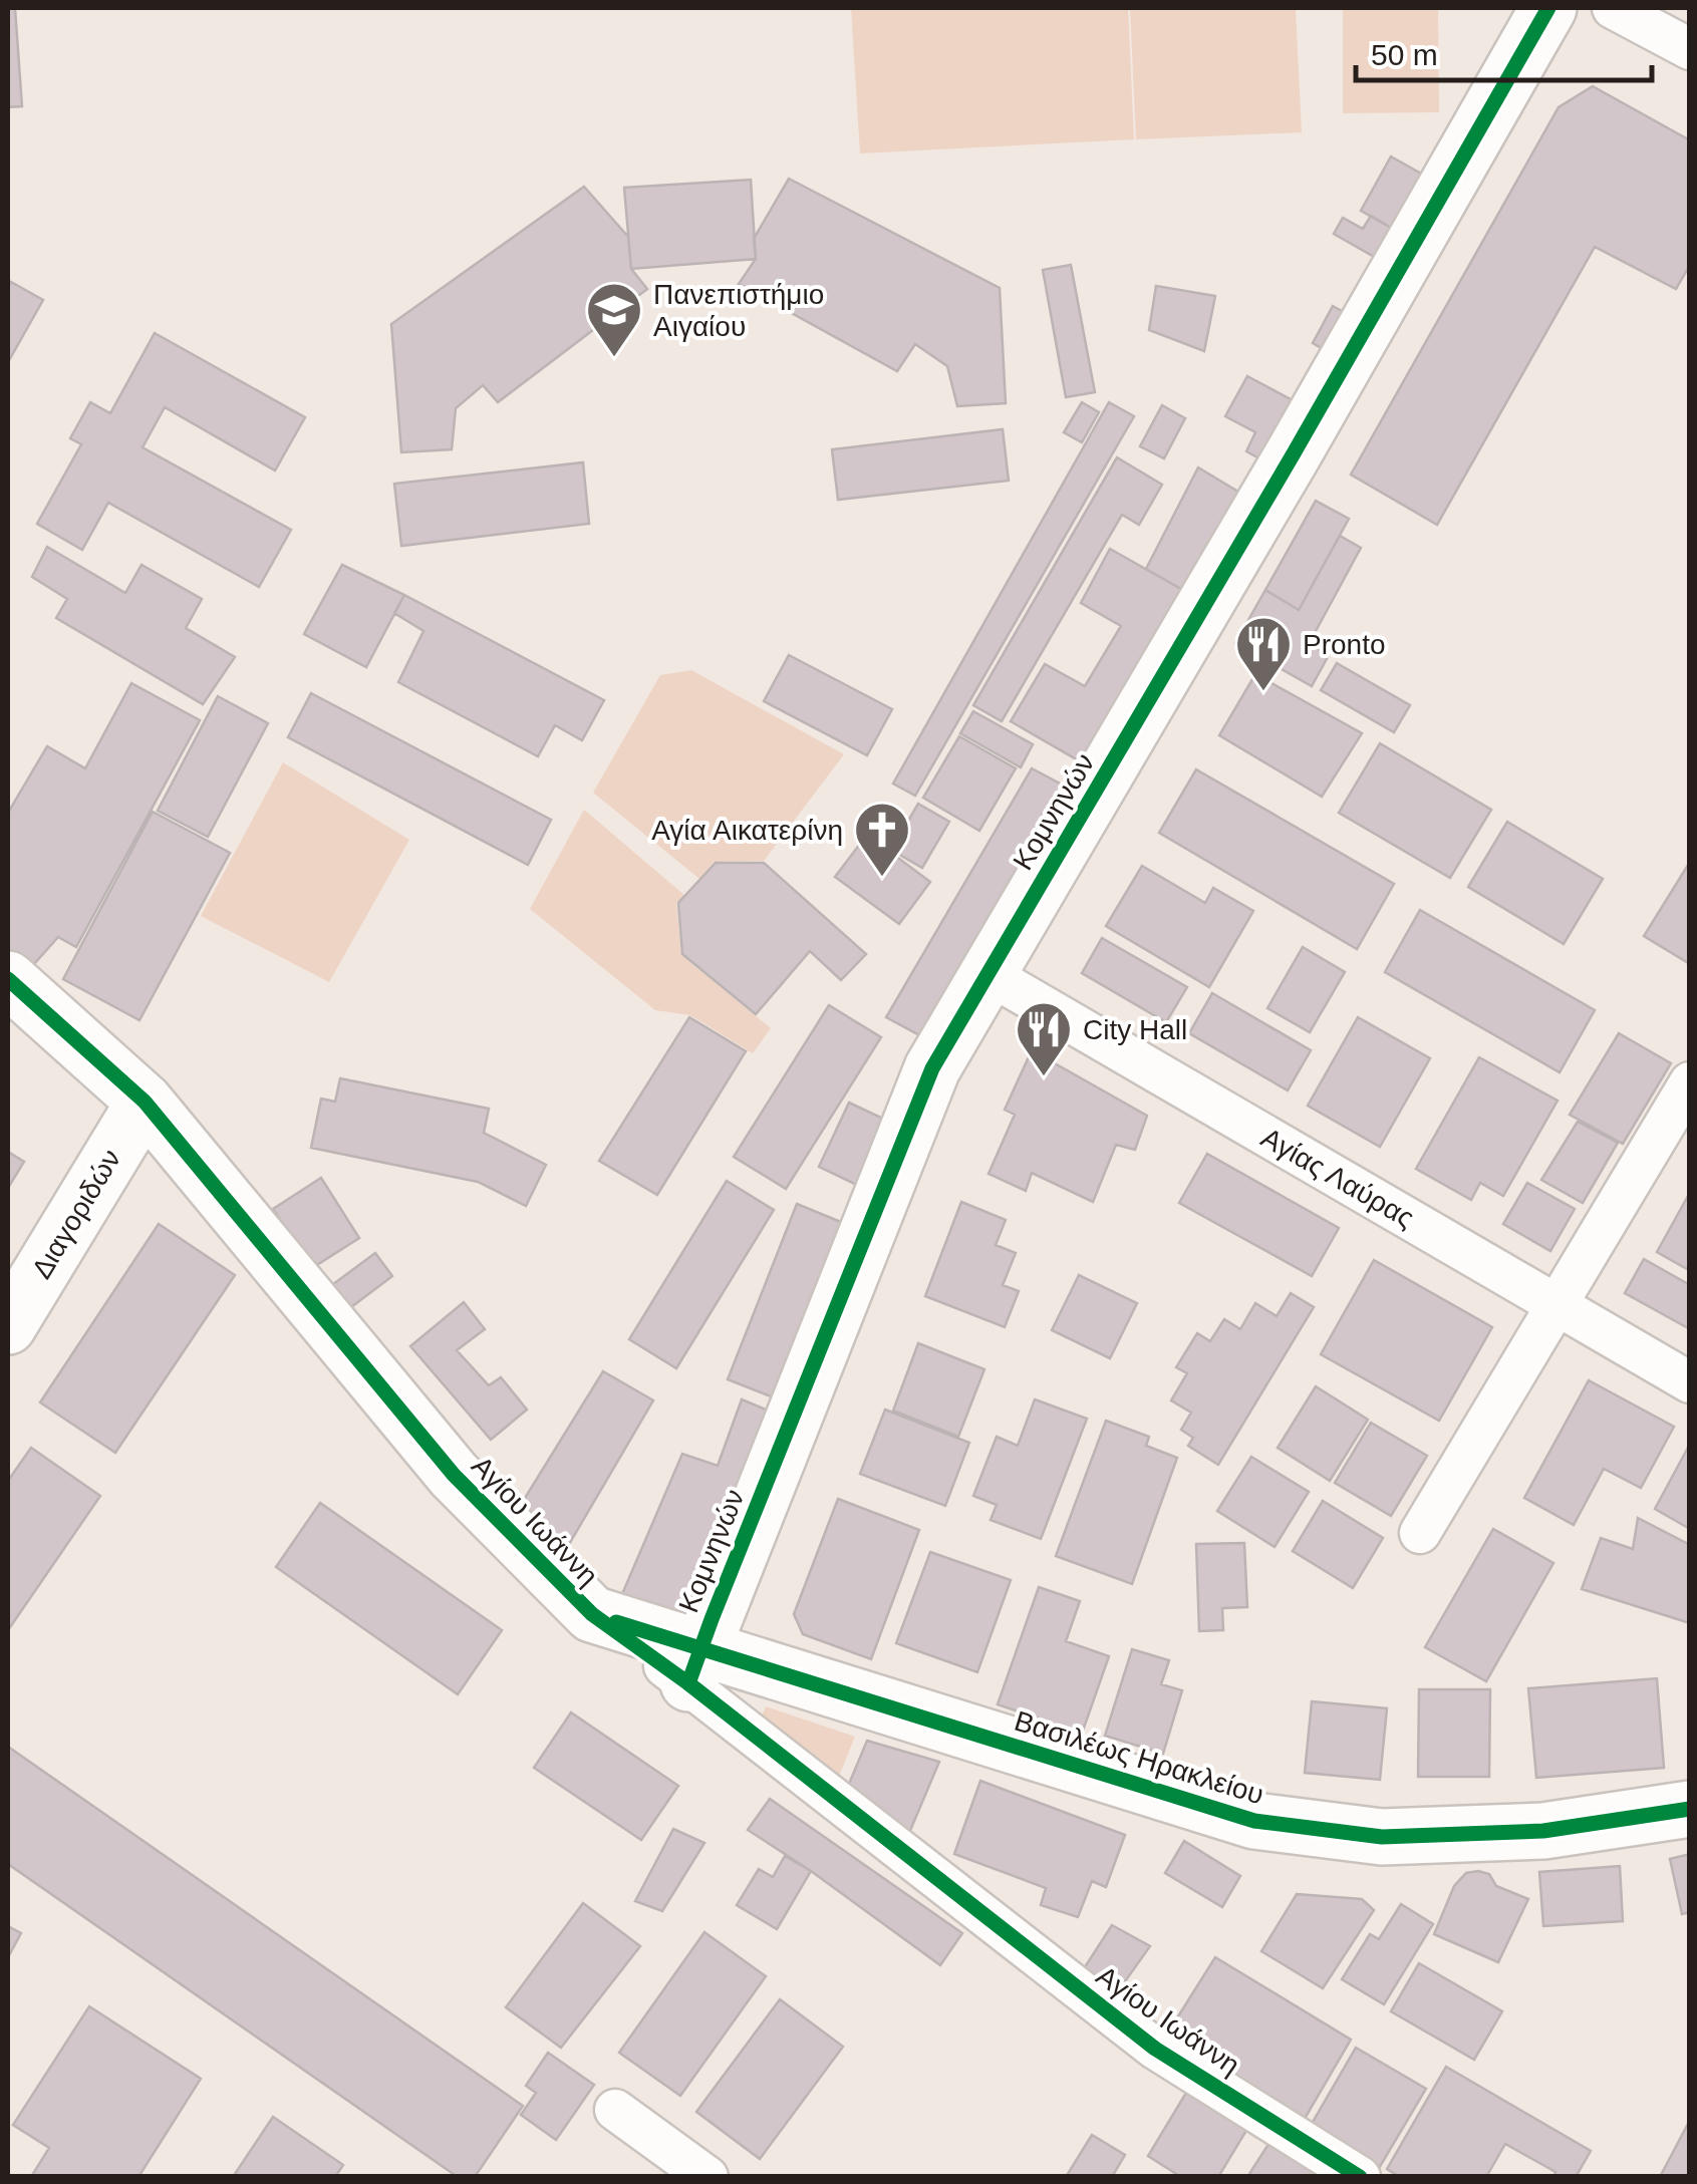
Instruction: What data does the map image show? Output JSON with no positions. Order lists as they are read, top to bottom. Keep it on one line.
{"streets":{"street":["Κομνηνών","Αγίας Λαύρας","Διαγοριδών","Αγίου Ιωάννη","Βασιλέως Ηρακλείου"]},"crossings":[["Κομνηνών","Αγίας Λαύρας"],["Κομνηνών","Αγίου Ιωάννη"],["Κομνηνών","Βασιλέως Ηρακλείου"],["Διαγοριδών","Αγίου Ιωάννη"],["Αγίου Ιωάννη","Βασιλέως Ηρακλείου"]],"places":{"school or university":["Πανεπιστήμιο Αιγαίου"],"restaurant":["Pronto","City Hall"],"church":["Αγία Αικατερίνη"]},"scale_bar":"50 m"}
